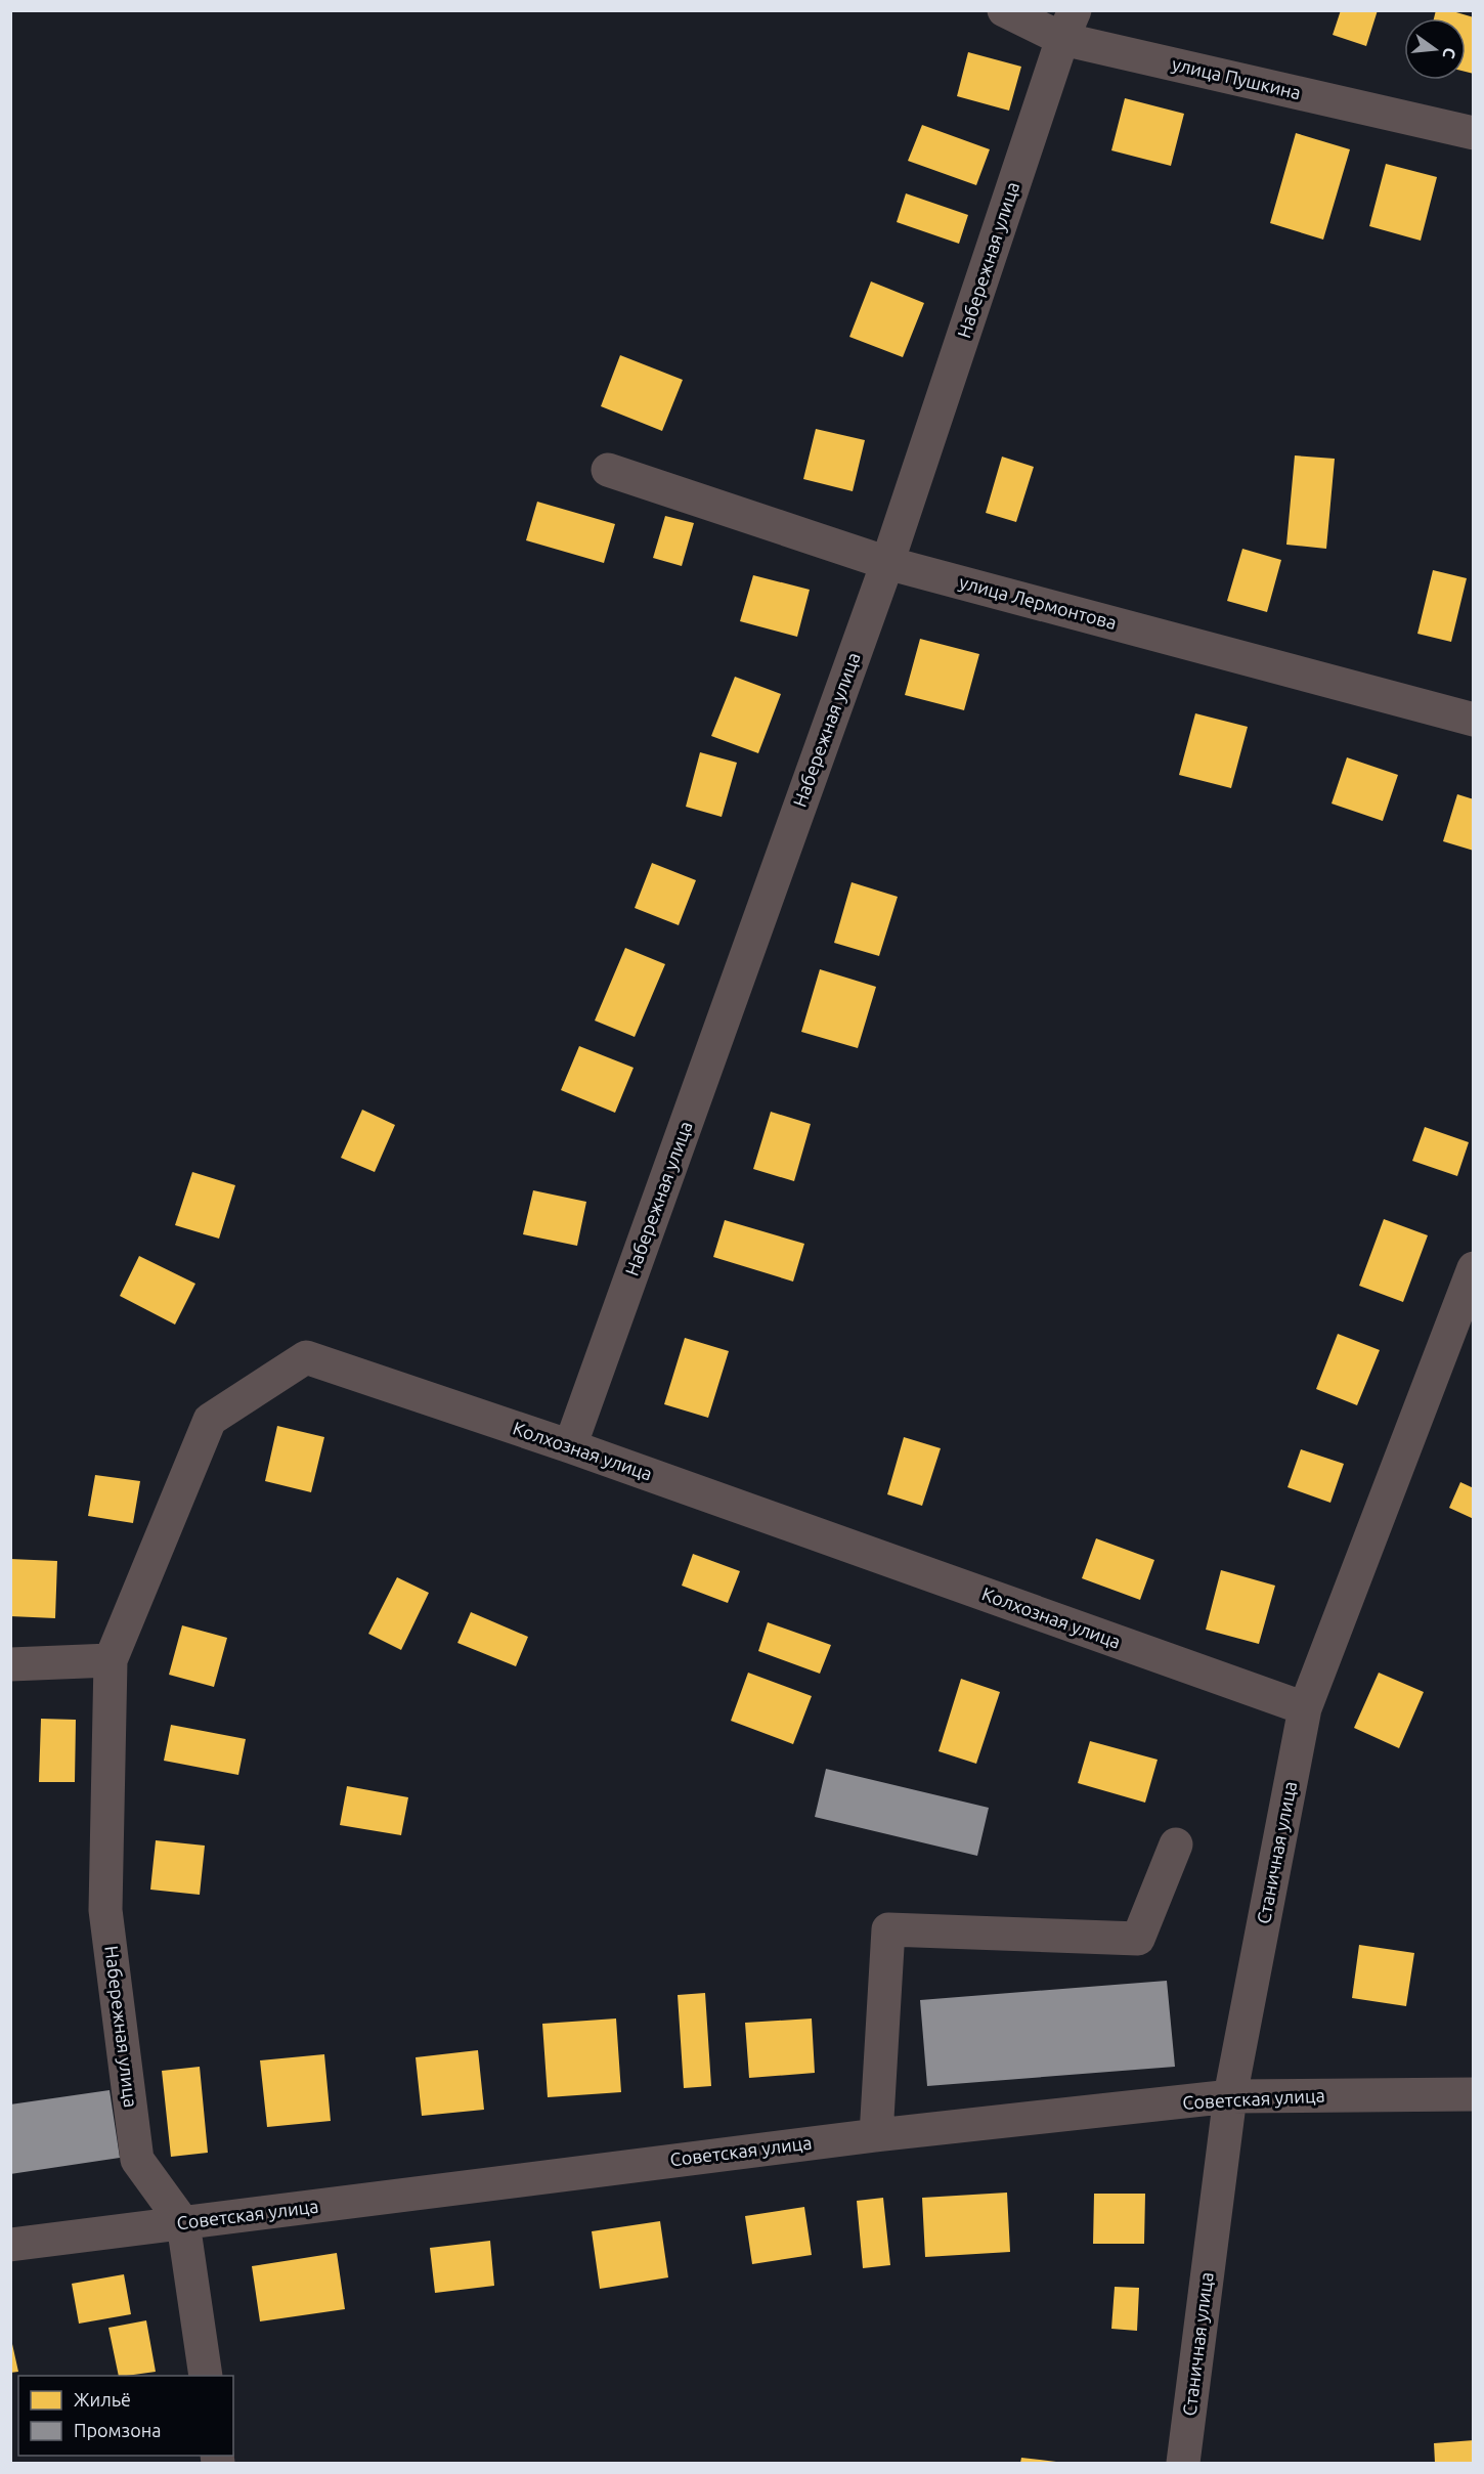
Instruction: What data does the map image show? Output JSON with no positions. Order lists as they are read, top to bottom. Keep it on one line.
{"streets":{"street":["улица Пушкина","Набережная улица","улица Лермонтова","Колхозная улица","Станичная улица","Советская улица"]},"crossings":[["улица Пушкина","Набережная улица"],["Набережная улица","улица Лермонтова"],["Набережная улица","Колхозная улица"],["Набережная улица","Советская улица"],["Колхозная улица","Станичная улица"],["Станичная улица","Советская улица"]],"legend":["Жильё","Промзона"],"north":"right"}
